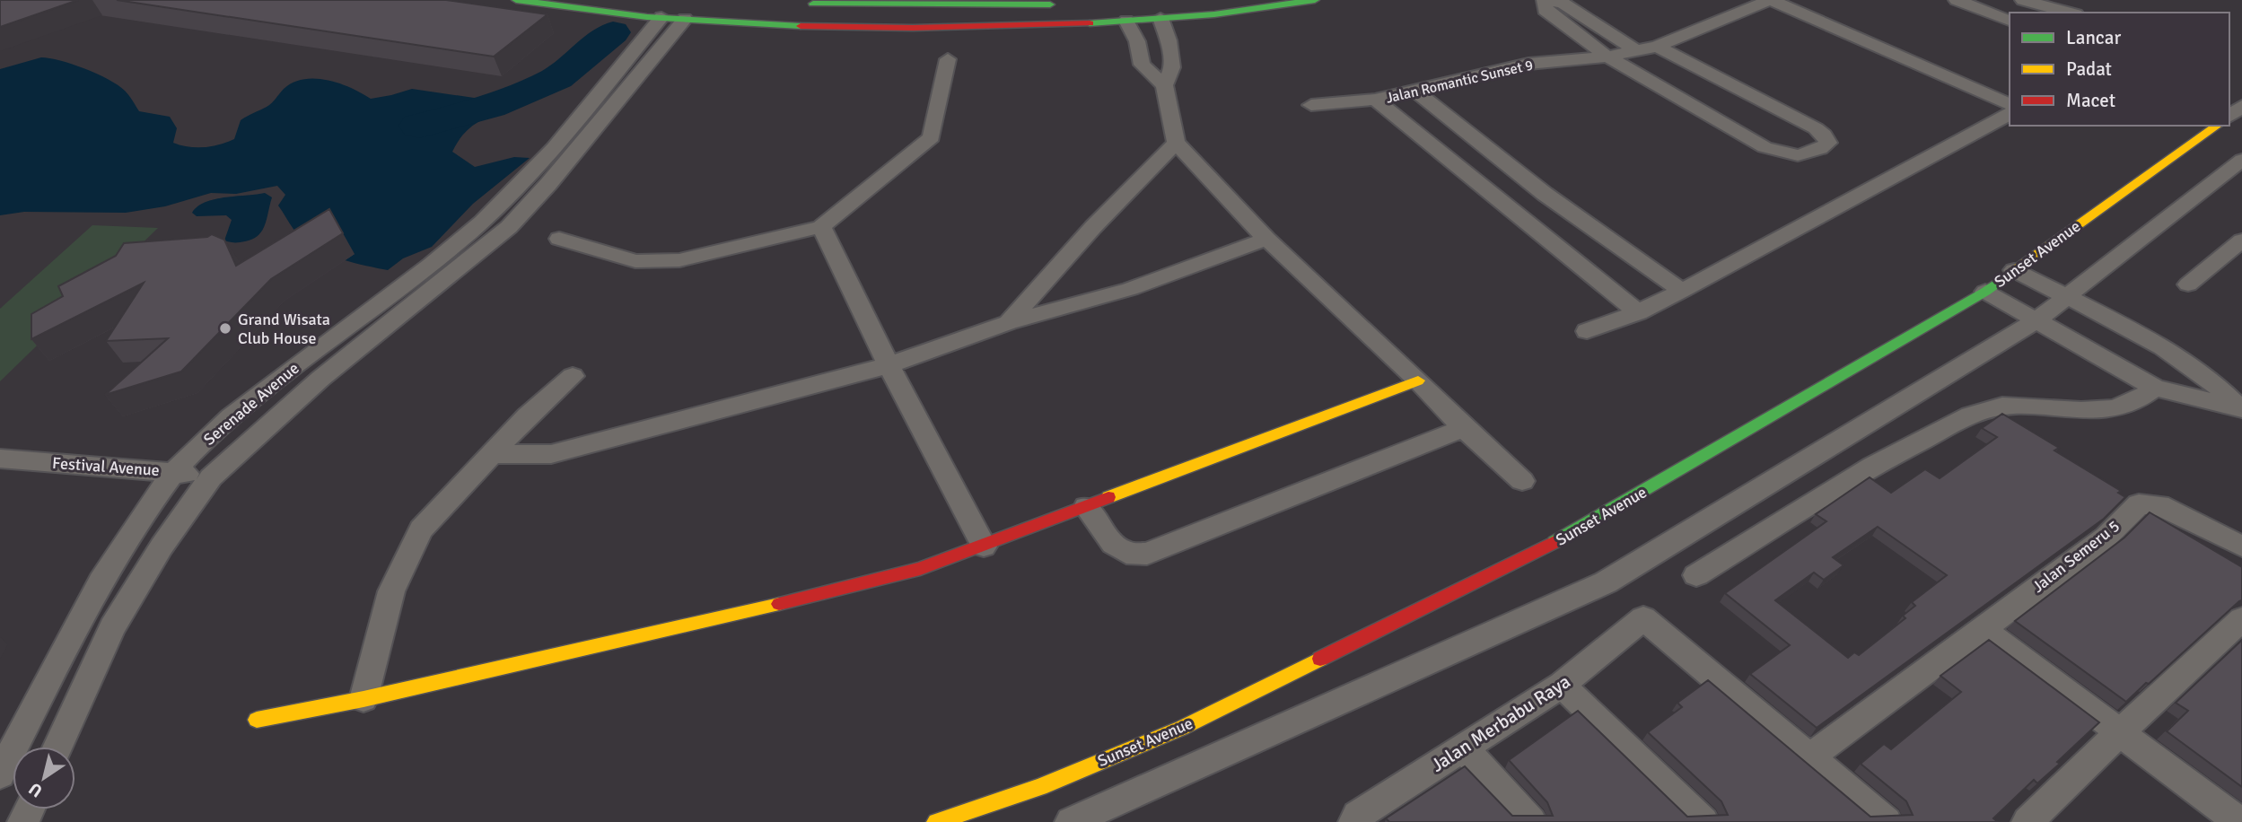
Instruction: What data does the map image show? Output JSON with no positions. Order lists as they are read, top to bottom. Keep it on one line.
{"streets":{"street":["Jalan Romantic Sunset 9","Sunset Avenue","Serenade Avenue","Festival Avenue","Jalan Semeru 5","Jalan Merbabu Raya"]},"crossings":[["Serenade Avenue","Festival Avenue"]],"places":["Grand Wisata Club House"],"legend":["Lancar","Padat","Macet"],"north":"bottom left"}
